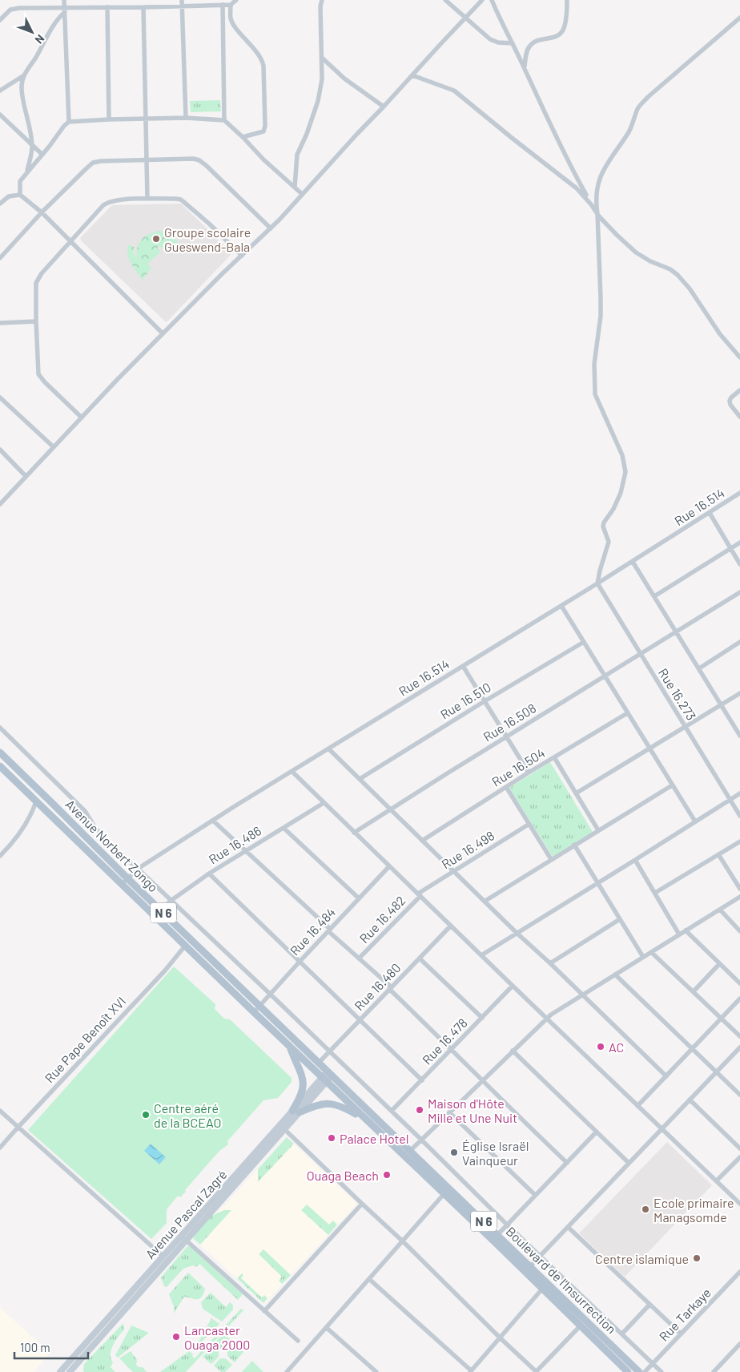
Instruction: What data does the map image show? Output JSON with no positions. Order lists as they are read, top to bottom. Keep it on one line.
{"streets":{"main road":["Avenue Norbert Zongo","N 6","Avenue Pascal Zagré","Boulevard de l'Insurrection"],"street":["Rue 16.514","Rue 16.273","Rue 16.510","Rue 16.508","Rue 16.504","Rue 16.486","Rue 16.498","Rue 16.482","Rue 16.484","Rue 16.480","Rue Pape Benoît XVI","Rue 16.478","Rue Tarkaye"]},"crossings":[["Rue 16.514","Rue 16.273"],["Rue 16.514","Avenue Norbert Zongo"],["Rue 16.273","Rue 16.508"],["Rue 16.486","Avenue Norbert Zongo"],["Avenue Norbert Zongo","Rue 16.484"],["Avenue Norbert Zongo","Rue 16.480"],["Avenue Norbert Zongo","Rue Pape Benoît XVI"],["Avenue Norbert Zongo","Avenue Pascal Zagré"],["Avenue Norbert Zongo","Boulevard de l'Insurrection"],["Rue 16.498","Rue 16.482"],["Avenue Pascal Zagré","Boulevard de l'Insurrection"]],"places":["Groupe scolaire Gueswend-Bala","AC","Maison d'Hôte Mille et Une Nuit","Centre aéré de la BCEAO","Palace Hotel","Église Israël Vainqueur","Ouaga Beach","Ecole primaire Managsomde","Centre islamique","Lancaster Ouaga 2000"],"scale_bar":"100 m","north":"bottom right"}
